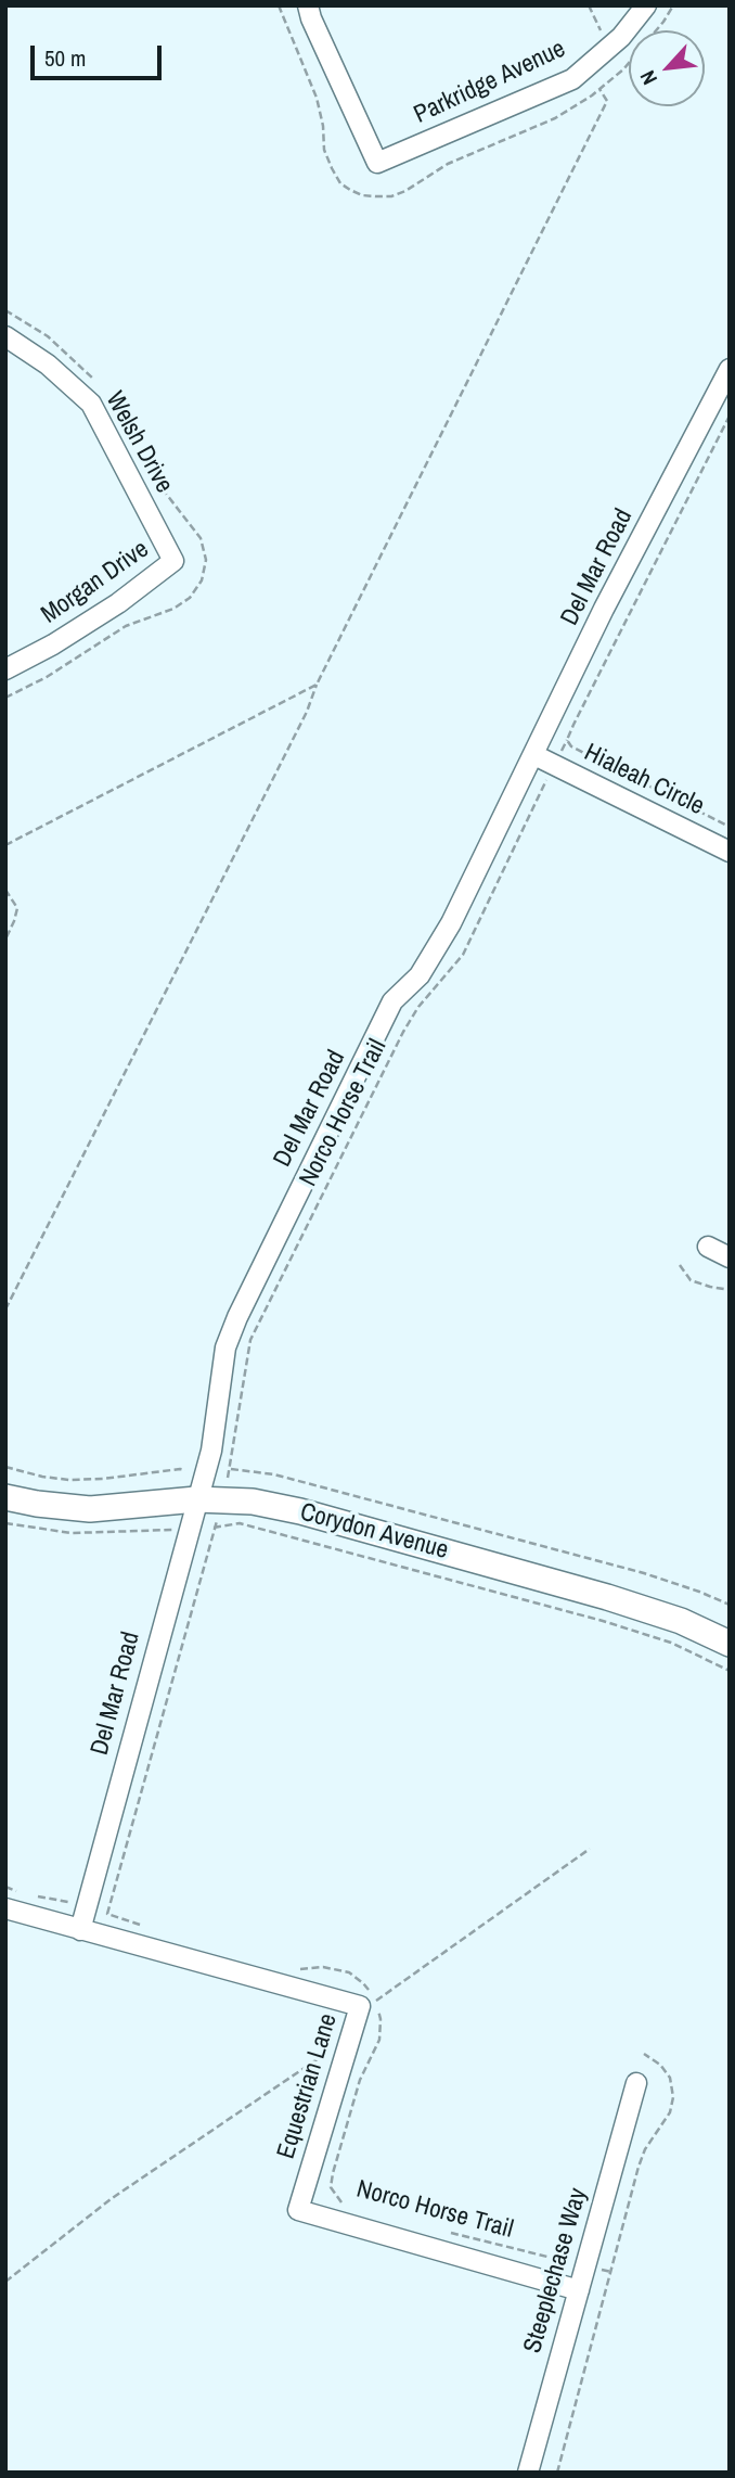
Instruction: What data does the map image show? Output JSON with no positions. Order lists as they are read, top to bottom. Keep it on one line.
{"streets":{"main road":["Corydon Avenue"],"street":["Parkridge Avenue","Welsh Drive","Del Mar Road","Morgan Drive","Hialeah Circle","Equestrian Lane","Steeplechase Way"],"path":["Norco Horse Trail"]},"crossings":[["Welsh Drive","Morgan Drive"],["Del Mar Road","Hialeah Circle"],["Del Mar Road","Corydon Avenue"],["Del Mar Road","Equestrian Lane"],["Hialeah Circle","Norco Horse Trail"],["Norco Horse Trail","Corydon Avenue"],["Norco Horse Trail","Steeplechase Way"],["Equestrian Lane","Steeplechase Way"]],"scale_bar":"50 m","north":"bottom left"}
